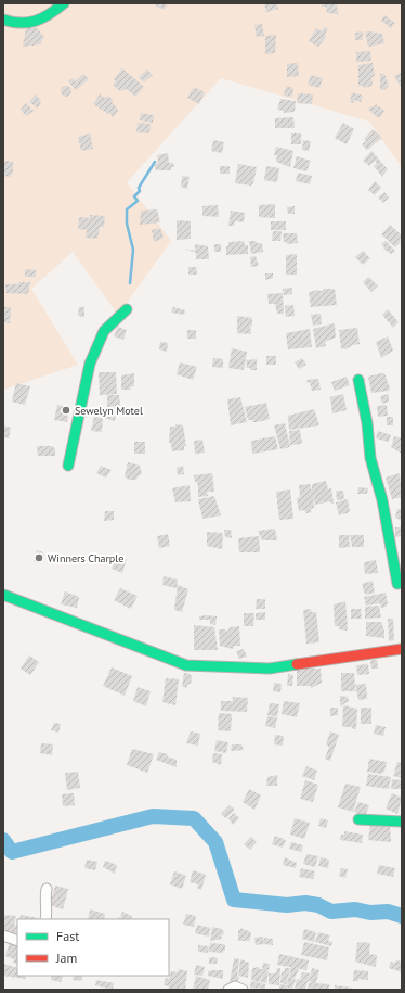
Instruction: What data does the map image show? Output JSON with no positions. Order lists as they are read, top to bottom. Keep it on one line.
{"places":["Sewelyn Motel","Winners Charple"],"legend":["Fast","Jam"]}
